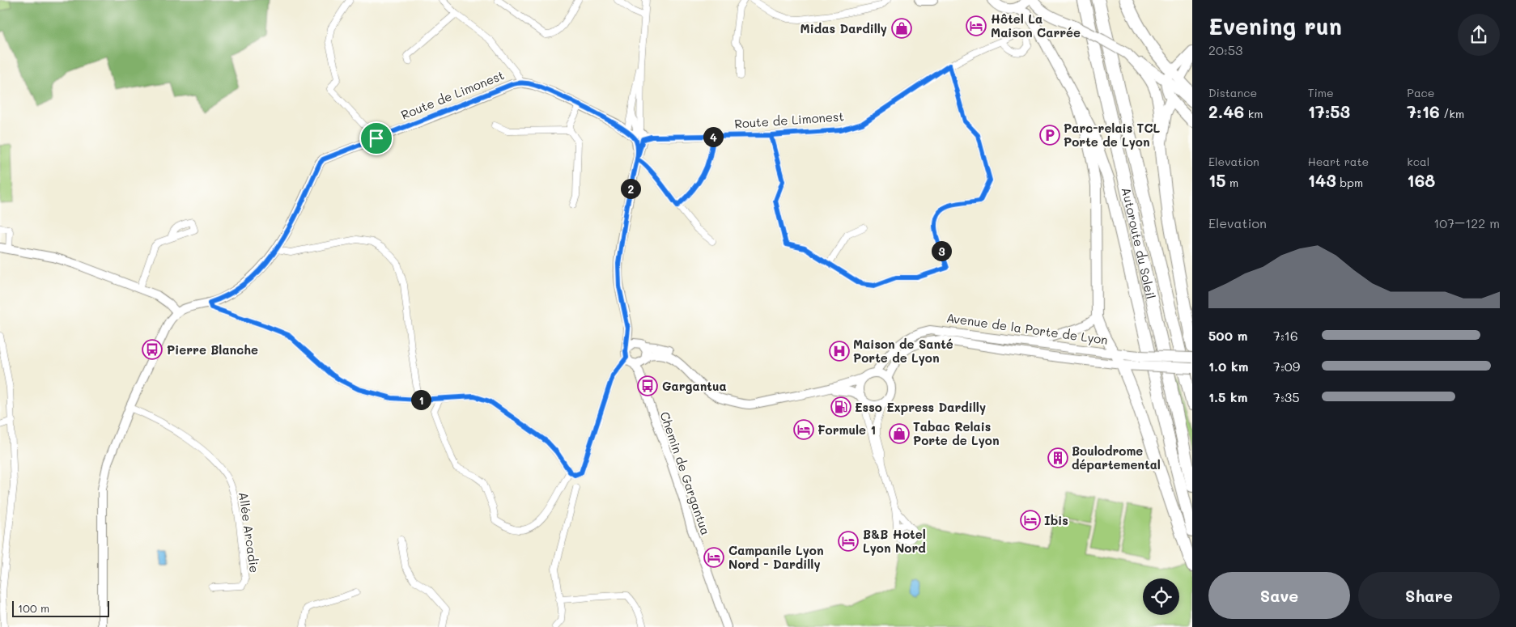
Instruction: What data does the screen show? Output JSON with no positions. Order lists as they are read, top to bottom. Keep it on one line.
{"streets":{"highway":["Autoroute du Soleil"],"main road":["Avenue de la Porte de Lyon"],"street":["Route de Limonest","Chemin de Gargantua","Allée Arcadie"]},"places":{"hotel":["Hôtel La Maison Carrée","Formule 1","Ibis","B&B Hotel Lyon Nord","Campanile Lyon Nord - Dardilly"],"shop":["Midas Dardilly","Tabac Relais Porte de Lyon"],"parking":["Parc-relais TCL Porte de Lyon"],"bus stop":["Pierre Blanche","Gargantua"],"hospital":["Maison de Santé Porte de Lyon"],"fuel station":["Esso Express Dardilly"],"building":["Boulodrome départemental"]},"scale_bar":"100 m","page":{"heading":["Evening run","20:53"],"stats":[["Distance","2.46 km"],["Time","17:53"],["Pace","7:16 /km"],["Elevation","15 m"],["Heart rate","143 bpm"],["kcal","168"]],"pins":["4","2","3","1"],"chart":["Elevation","107–122 m"],"list":[{"name":"500 m","note":"7:16"},{"name":"1.0 km","note":"7:09"},{"name":"1.5 km","note":"7:35"}],"buttons":["Save","Share"],"scale":"100 m"}}
